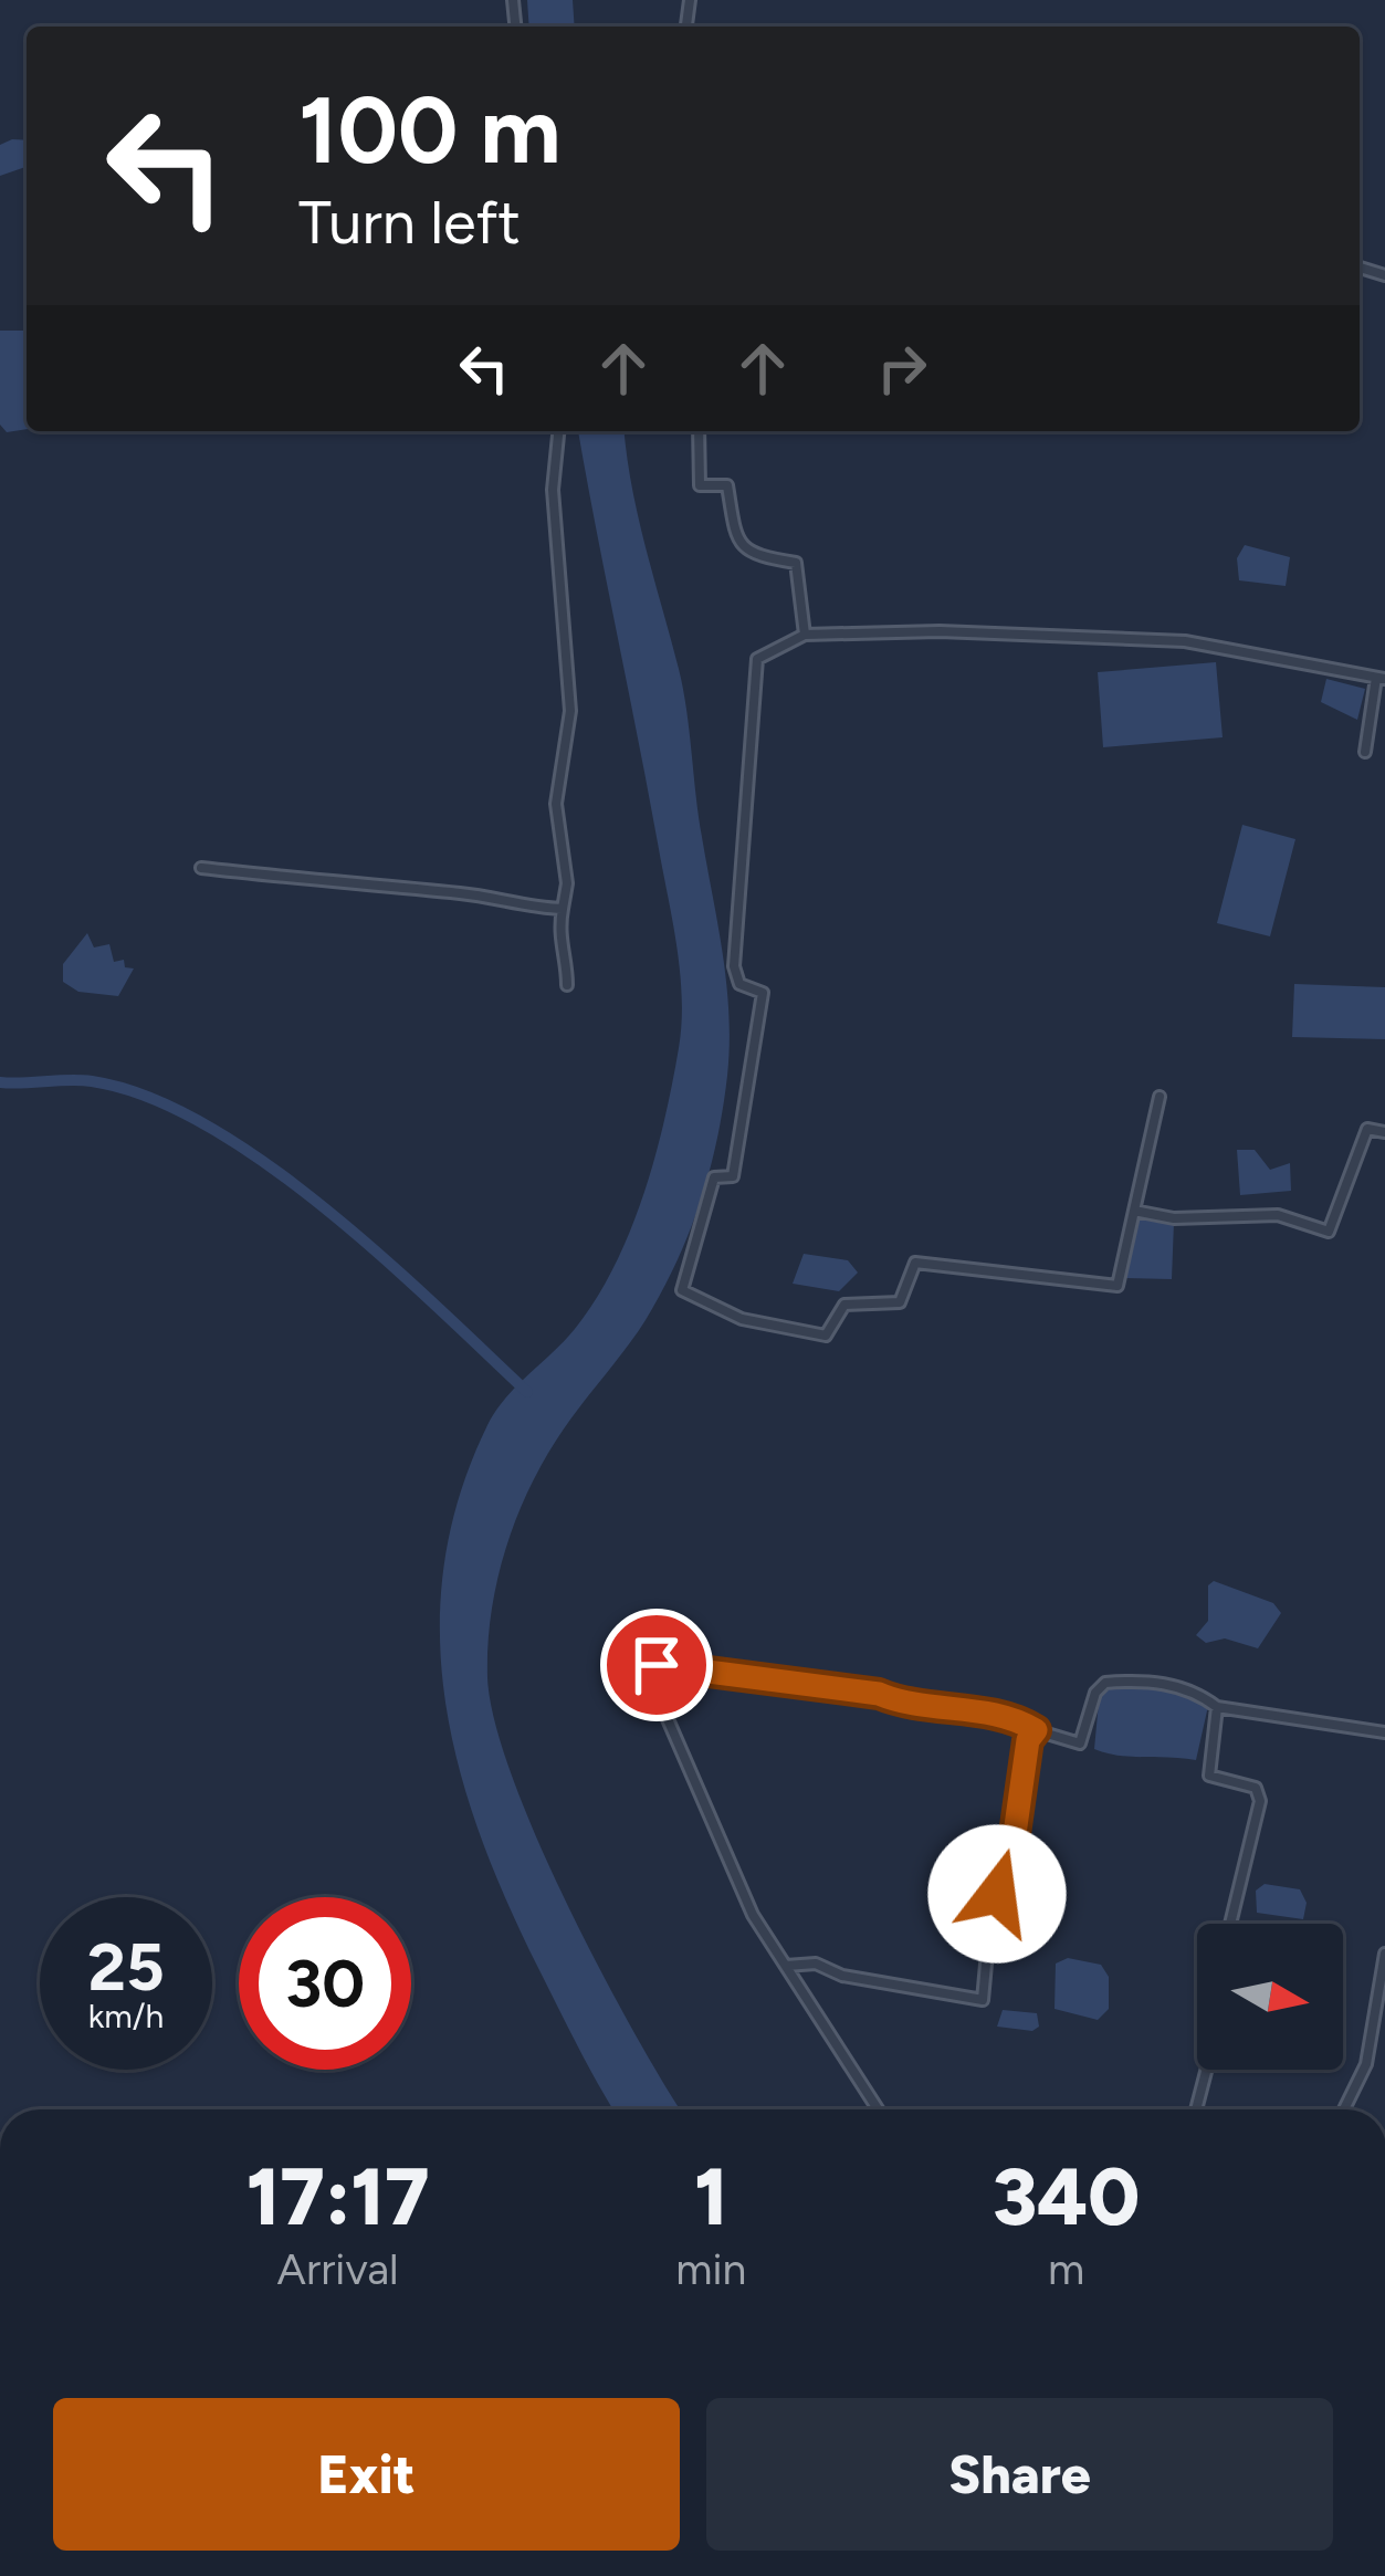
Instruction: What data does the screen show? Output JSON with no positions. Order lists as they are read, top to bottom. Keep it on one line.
{"north":"right","page":{"turn":["100 m","Turn left"],"speed":"25 km/h","limit":"30","eta":["17:17","Arrival","1","min","340","m"],"buttons":["Exit","Share"]}}
